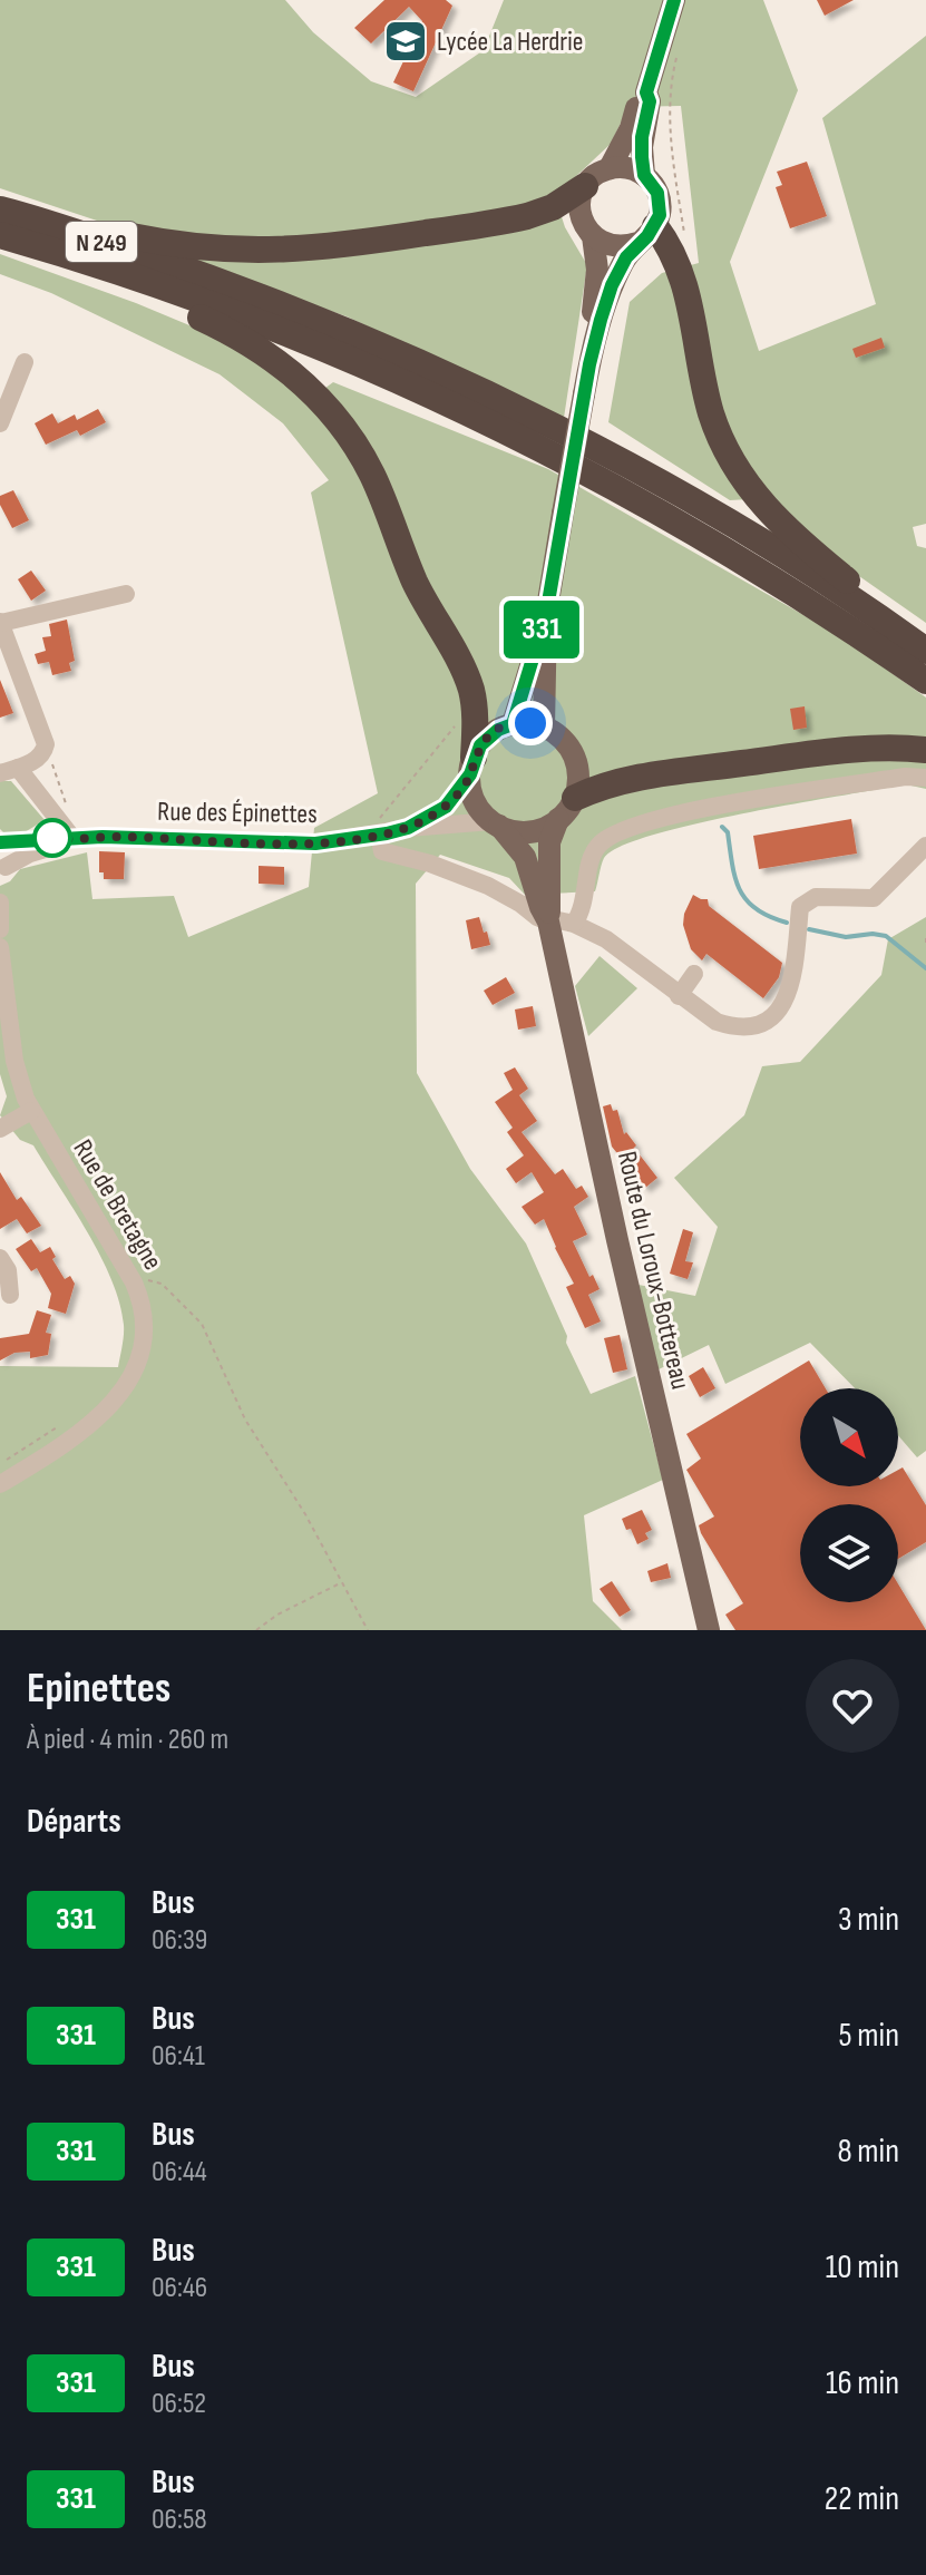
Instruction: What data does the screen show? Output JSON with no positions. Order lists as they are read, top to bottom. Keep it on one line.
{"streets":{"highway":["N 249"],"main road":["Route du Loroux-Bottereau"],"street":["Rue des Épinettes","Rue de Bretagne"]},"crossings":[["Rue des Épinettes","Route du Loroux-Bottereau"]],"places":{"school or university":["Lycée La Herdrie"]},"lines":["bus line 331"],"north":"bottom right","page":{"on_map":"331","heading":[["Epinettes","À pied · 4 min · 260 m"],"Départs"],"list":[{"mark":"331","name":"Bus","note":"06:39","value":"3 min"},{"mark":"331","name":"Bus","note":"06:41","value":"5 min"},{"mark":"331","name":"Bus","note":"06:44","value":"8 min"},{"mark":"331","name":"Bus","note":"06:46","value":"10 min"},{"mark":"331","name":"Bus","note":"06:52","value":"16 min"},{"mark":"331","name":"Bus","note":"06:58","value":"22 min"}]}}
